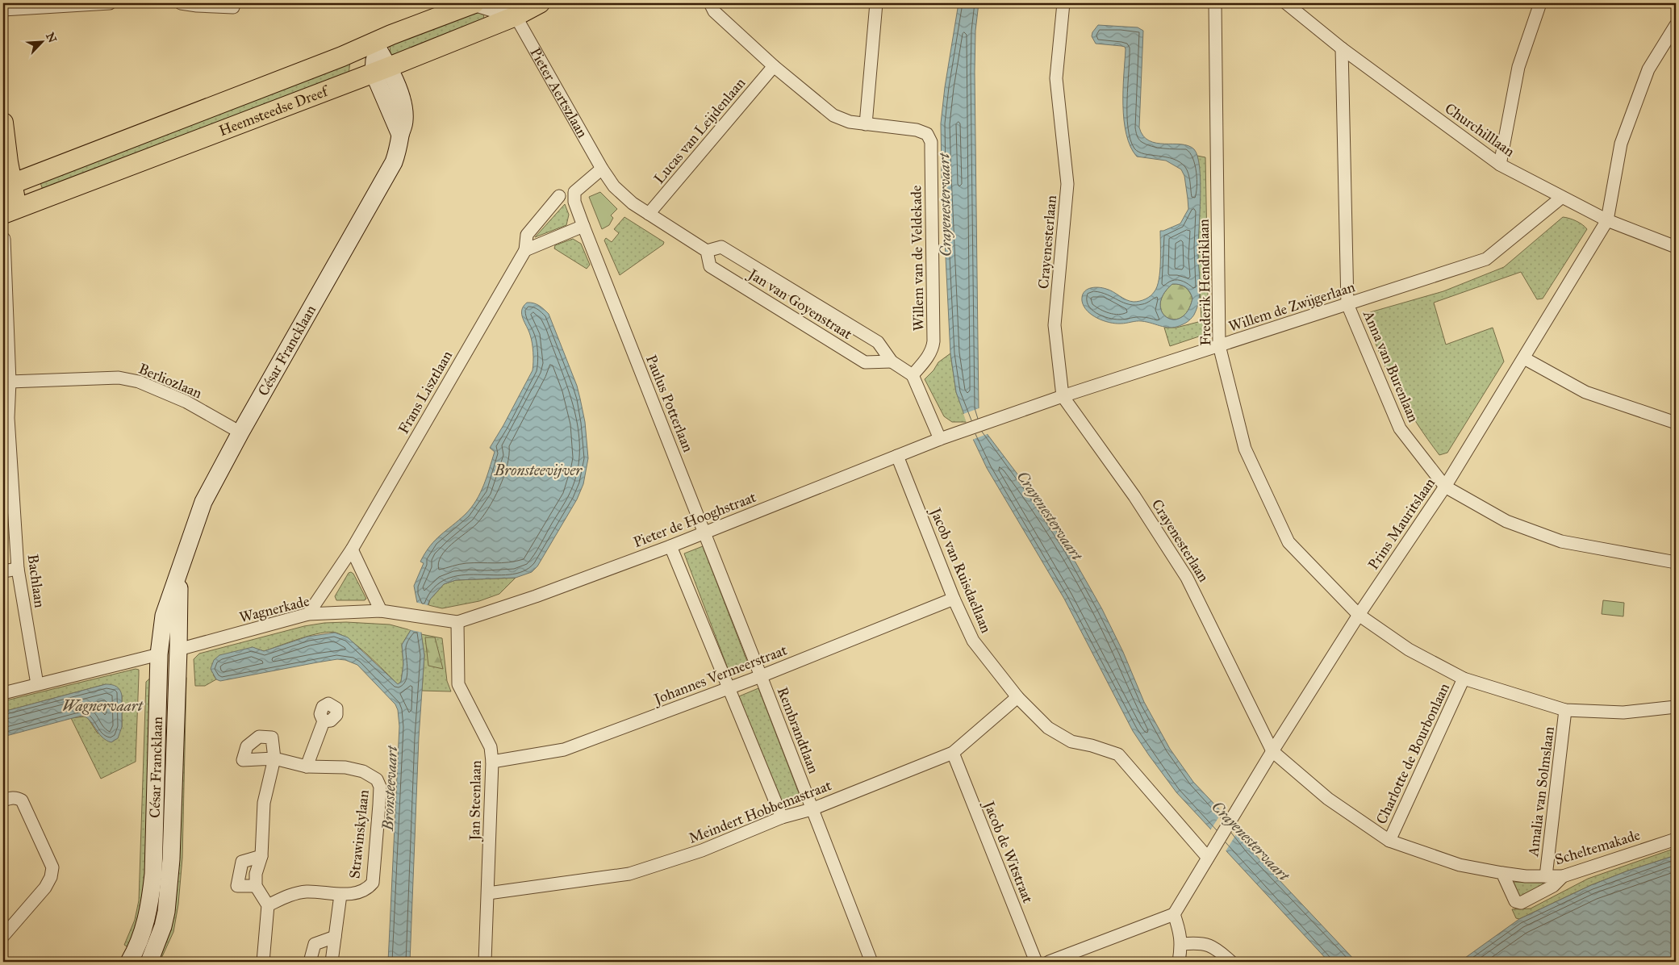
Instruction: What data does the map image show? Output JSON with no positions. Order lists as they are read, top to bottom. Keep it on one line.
{"streets":{"main road":["Heemsteedse Dreef","César Francklaan"],"street":["Pieter Aertszlaan","Churchilllaan","Lucas van Leijdenlaan","Crayenesterlaan","Willem van de Veldekade","Frederik Hendriklaan","Jan van Goyenstraat","Willem de Zwijgerlaan","Anna van Burenlaan","Berliozlaan","Frans Lisztlaan","Paulus Potterlaan","Pieter de Hooghstraat","Prins Mauritslaan","Jacob van Ruisdaellaan","Bachlaan","Wagnerkade","Johannes Vermeerstraat","Rembrandtlaan","Charlotte de Bourbonlaan","Amalia van Solmslaan","Jan Steenlaan","Meindert Hobbemastraat","Strawinskylaan","Scheltemakade","Jacob de Witstraat"]},"crossings":[["Pieter Aertszlaan","Heemsteedse Dreef"],["Pieter Aertszlaan","Lucas van Leijdenlaan"],["Pieter Aertszlaan","Jan van Goyenstraat"],["Pieter Aertszlaan","Paulus Potterlaan"],["Heemsteedse Dreef","César Francklaan"],["Churchilllaan","Willem de Zwijgerlaan"],["Churchilllaan","Anna van Burenlaan"],["Churchilllaan","Prins Mauritslaan"],["Crayenesterlaan","Willem de Zwijgerlaan"],["Crayenesterlaan","Prins Mauritslaan"],["Crayenesterlaan","Charlotte de Bourbonlaan"],["Crayenesterlaan","Scheltemakade"],["Willem van de Veldekade","Jan van Goyenstraat"],["Frederik Hendriklaan","Willem de Zwijgerlaan"],["Frederik Hendriklaan","Prins Mauritslaan"],["Frederik Hendriklaan","Charlotte de Bourbonlaan"],["Frederik Hendriklaan","Amalia van Solmslaan"],["Willem de Zwijgerlaan","Anna van Burenlaan"],["Willem de Zwijgerlaan","Pieter de Hooghstraat"],["César Francklaan","Berliozlaan"],["César Francklaan","Wagnerkade"],["Anna van Burenlaan","Prins Mauritslaan"],["Berliozlaan","Bachlaan"],["Frans Lisztlaan","Wagnerkade"],["Paulus Potterlaan","Pieter de Hooghstraat"],["Paulus Potterlaan","Rembrandtlaan"],["Pieter de Hooghstraat","Jacob van Ruisdaellaan"],["Pieter de Hooghstraat","Wagnerkade"],["Pieter de Hooghstraat","Rembrandtlaan"],["Pieter de Hooghstraat","Jan Steenlaan"],["Prins Mauritslaan","Jacob van Ruisdaellaan"],["Jacob van Ruisdaellaan","Johannes Vermeerstraat"],["Jacob van Ruisdaellaan","Meindert Hobbemastraat"],["Johannes Vermeerstraat","Rembrandtlaan"],["Johannes Vermeerstraat","Jan Steenlaan"],["Rembrandtlaan","Meindert Hobbemastraat"],["Amalia van Solmslaan","Scheltemakade"],["Jan Steenlaan","Meindert Hobbemastraat"],["Meindert Hobbemastraat","Jacob de Witstraat"]],"water":["Crayenestervaart","Bronsteevijver","Wagnervaart","Bronsteevaart"],"north":"top right"}
